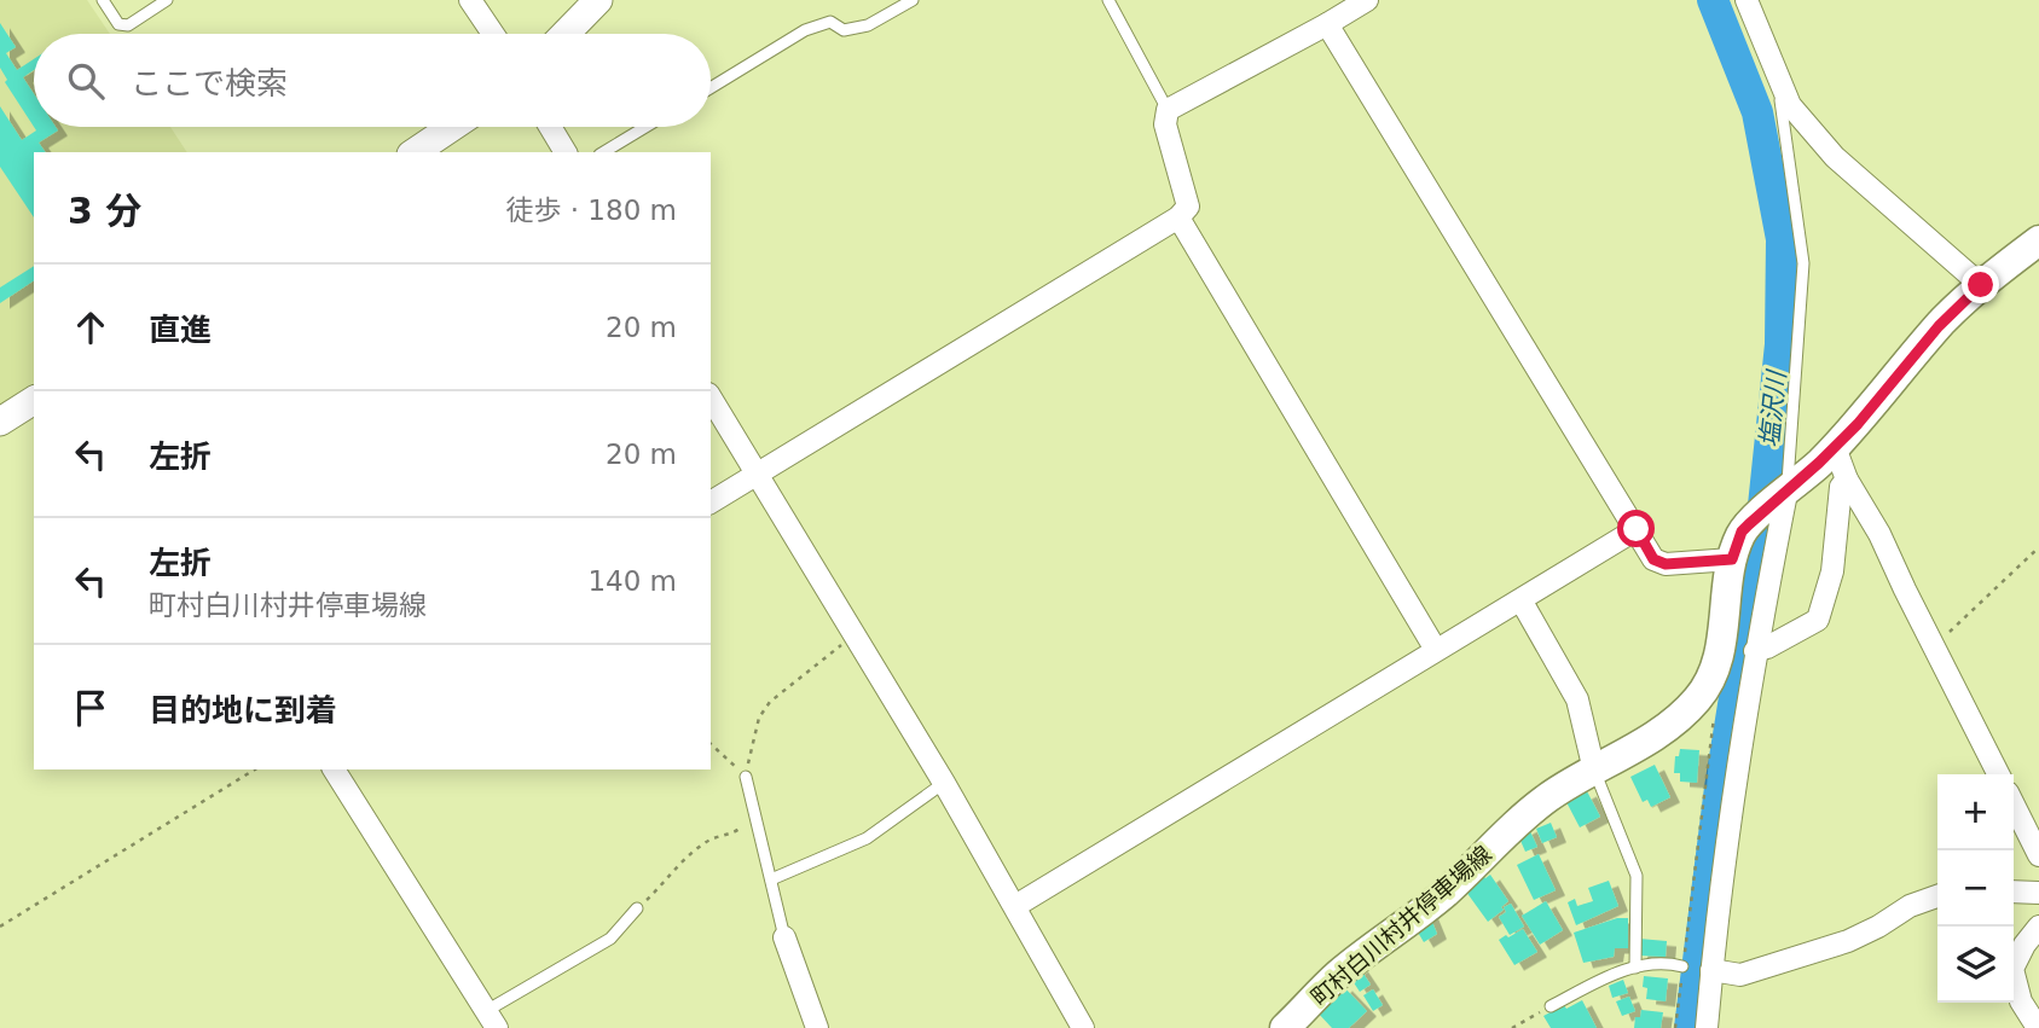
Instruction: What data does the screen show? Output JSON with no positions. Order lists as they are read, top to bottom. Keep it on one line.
{"streets":{"main road":["町村白川村井停車場線"]},"water":["塩沢川"],"page":{"search":"ここで検索","heading":["3 分","徒歩 · 180 m"],"list":[["直進","20 m"],["左折","20 m"],["左折","町村白川村井停車場線","140 m"],"目的地に到着"],"map_buttons":["+","−"]}}
